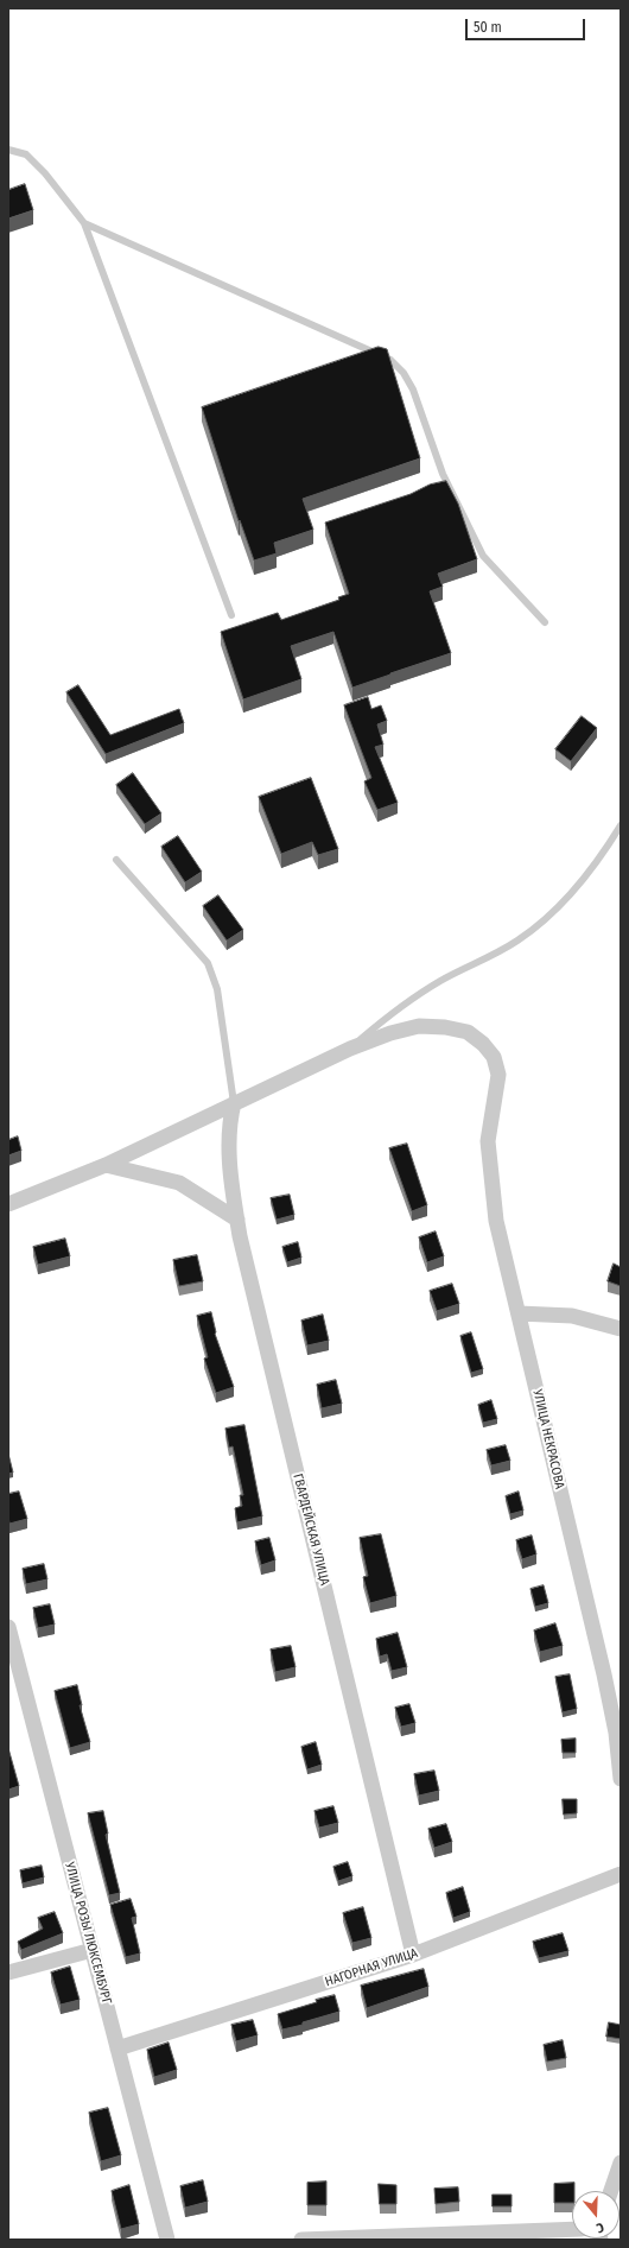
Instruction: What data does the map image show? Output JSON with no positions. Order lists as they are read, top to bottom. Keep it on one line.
{"streets":{"street":["УЛИЦА НЕКРАСОВА","ГВАРДЕЙСКАЯ УЛИЦА","УЛИЦА РОЗЫ ЛЮКСЕМБУРГ","НАГОРНАЯ УЛИЦА"]},"crossings":[["УЛИЦА НЕКРАСОВА","ГВАРДЕЙСКАЯ УЛИЦА"],["ГВАРДЕЙСКАЯ УЛИЦА","НАГОРНАЯ УЛИЦА"],["УЛИЦА РОЗЫ ЛЮКСЕМБУРГ","НАГОРНАЯ УЛИЦА"]],"scale_bar":"50 m","north":"bottom"}
